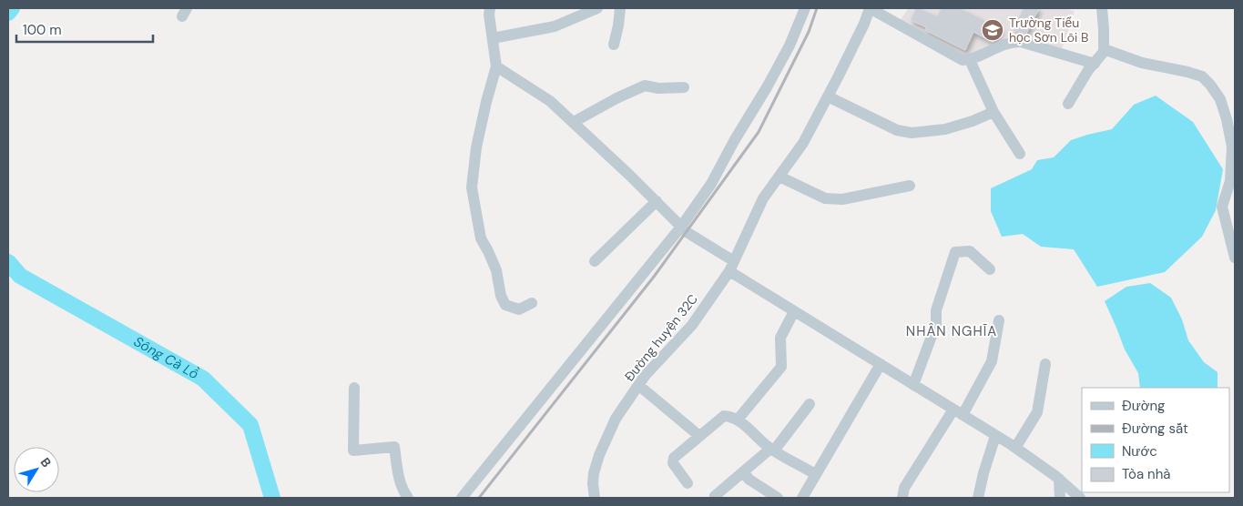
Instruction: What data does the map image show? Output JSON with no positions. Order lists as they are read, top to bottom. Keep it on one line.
{"streets":{"street":["Đường huyện 32C"]},"districts":["NHÂN NGHĨA"],"water":["Sông Cà Lồ"],"places":{"school or university":["Trường Tiểu học Sơn Lôi B"]},"legend":["Đường","Đường sắt","Nước","Tòa nhà"],"scale_bar":"100 m","north":"top right"}
